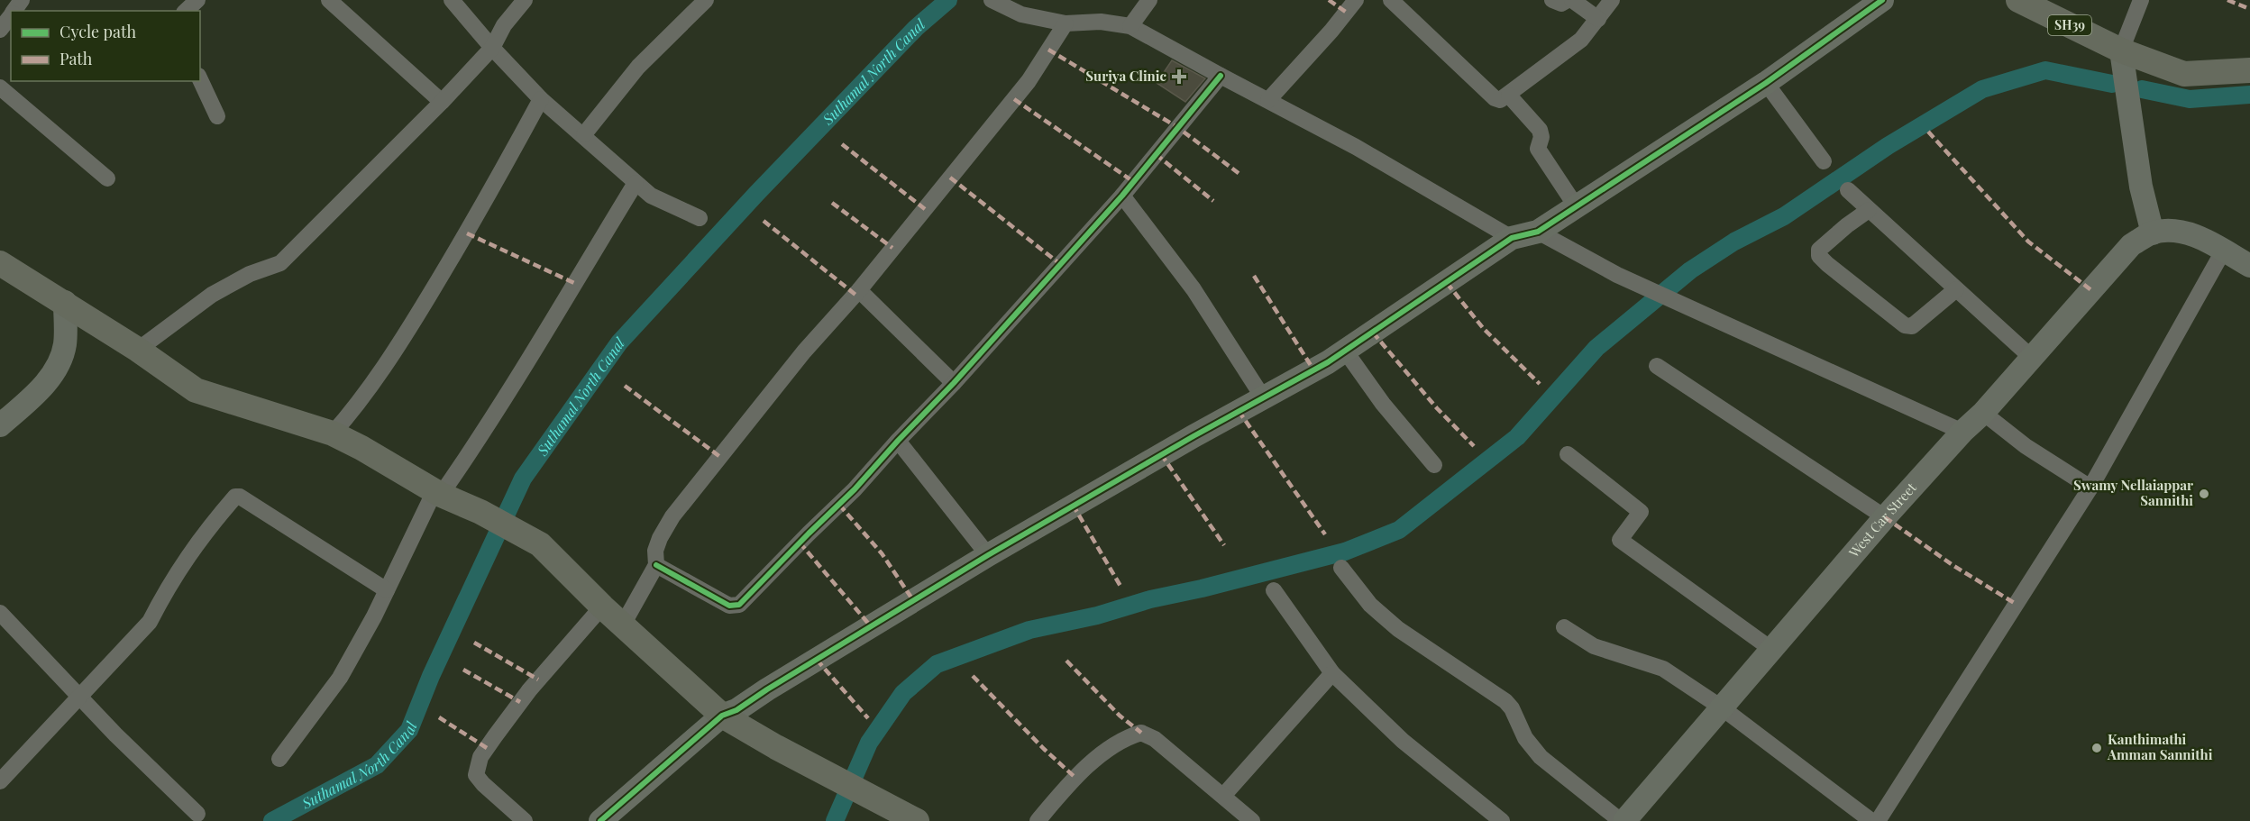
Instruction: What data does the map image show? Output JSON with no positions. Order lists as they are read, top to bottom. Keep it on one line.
{"streets":{"main road":["SH39"],"street":["West Car Street"]},"water":["Suthamal North Canal"],"places":{"health":["Suriya Clinic"],"other":["Swamy Nellaiappar Sannithi","Kanthimathi Amman Sannithi"]},"legend":["Cycle path","Path"]}
